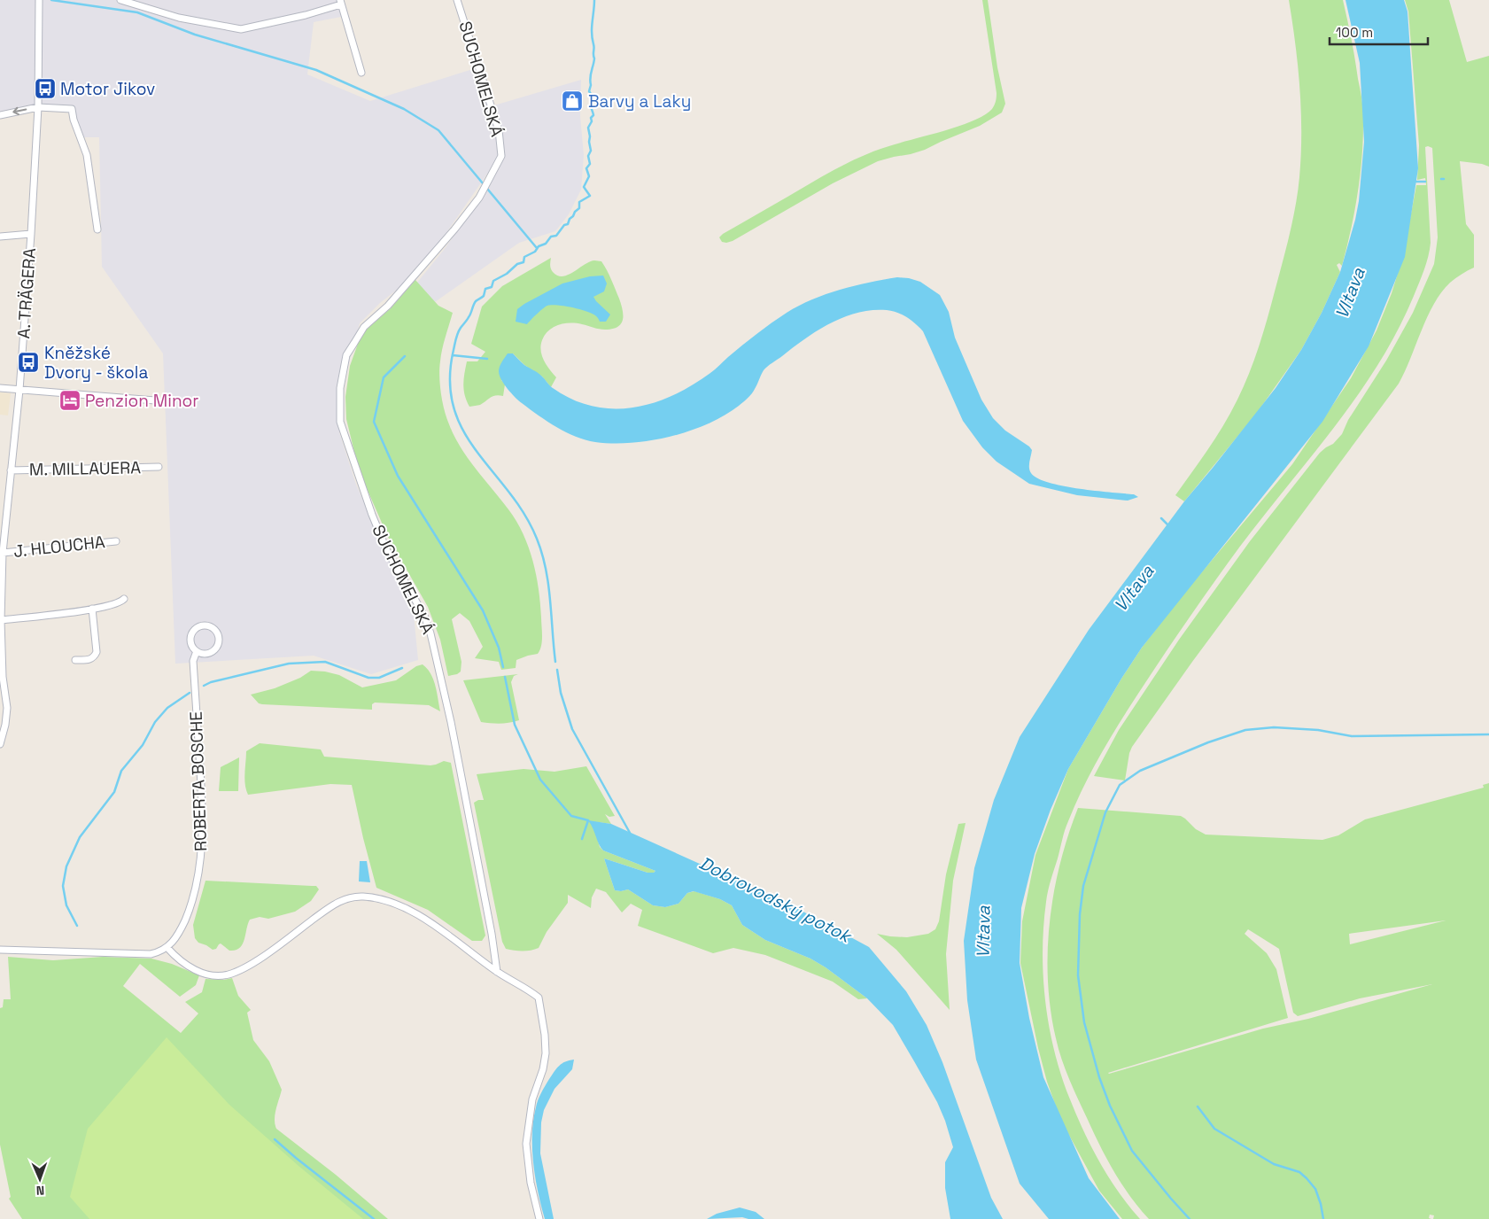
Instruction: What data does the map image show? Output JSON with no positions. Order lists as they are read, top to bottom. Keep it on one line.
{"streets":{"street":["SUCHOMELSKÁ","A. TRÄGERA","M. MILLAUERA","J. HLOUCHA","ROBERTA BOSCHE"]},"crossings":[["A. TRÄGERA","M. MILLAUERA"],["A. TRÄGERA","J. HLOUCHA"]],"water":["Vltava","Dobrovodský potok"],"places":{"bus stop":["Motor Jikov","Kněžské Dvory - škola"],"shop":["Barvy a Laky"],"hotel":["Penzion Minor"]},"scale_bar":"100 m","north":"bottom"}
